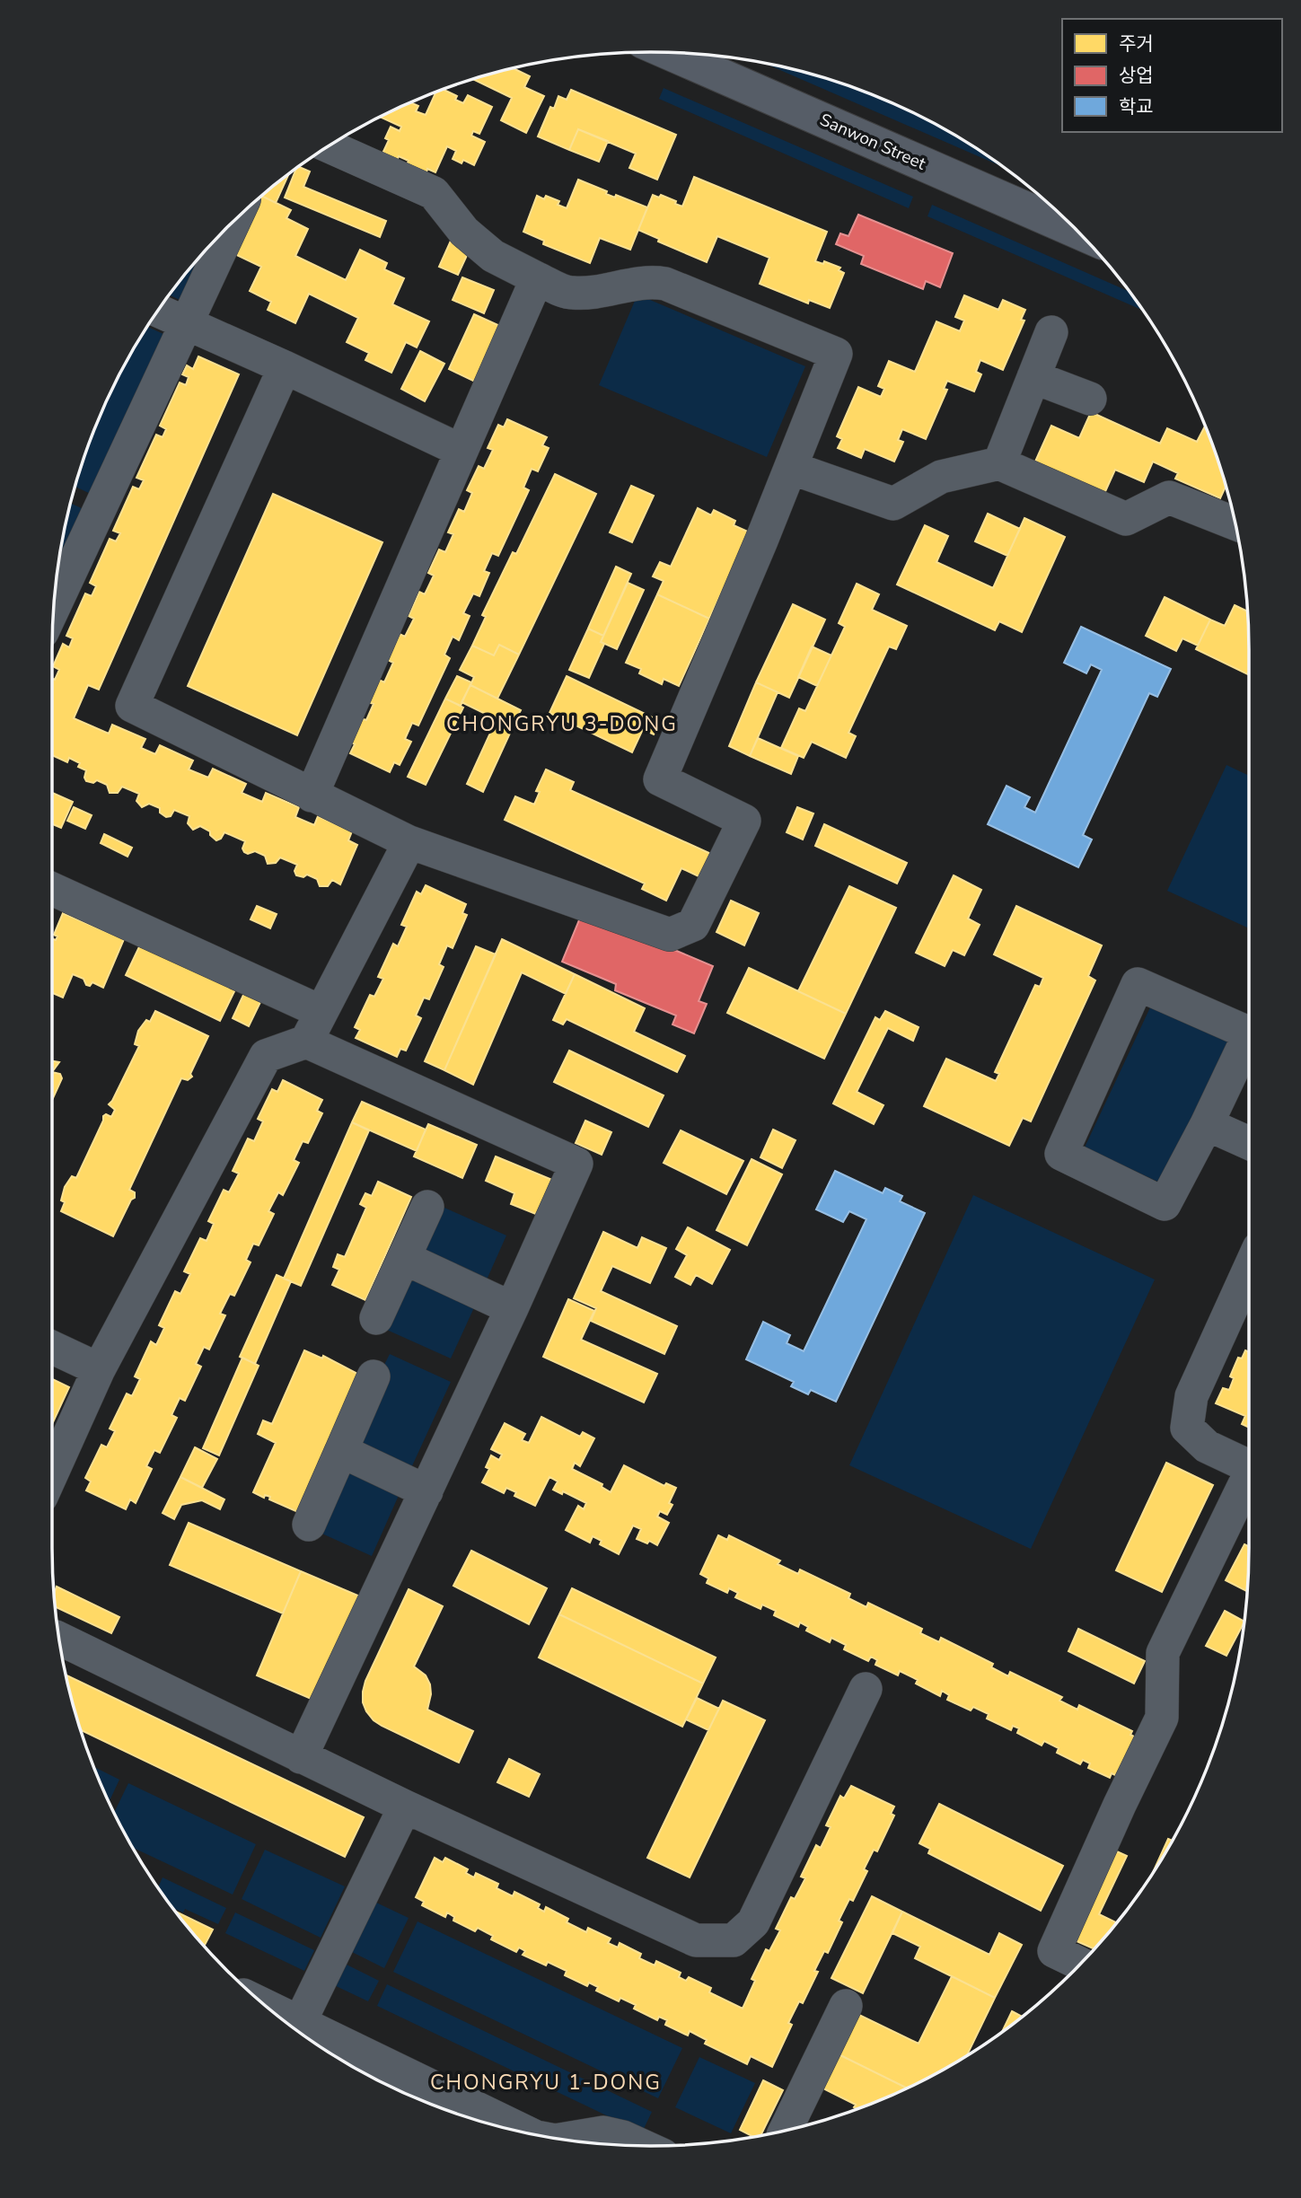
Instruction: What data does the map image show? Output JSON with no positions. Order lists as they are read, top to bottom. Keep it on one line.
{"streets":{"main road":["Sanwon Street"]},"districts":["CHONGRYU 3-DONG","CHONGRYU 1-DONG"],"legend":["주거","상업","학교"]}
